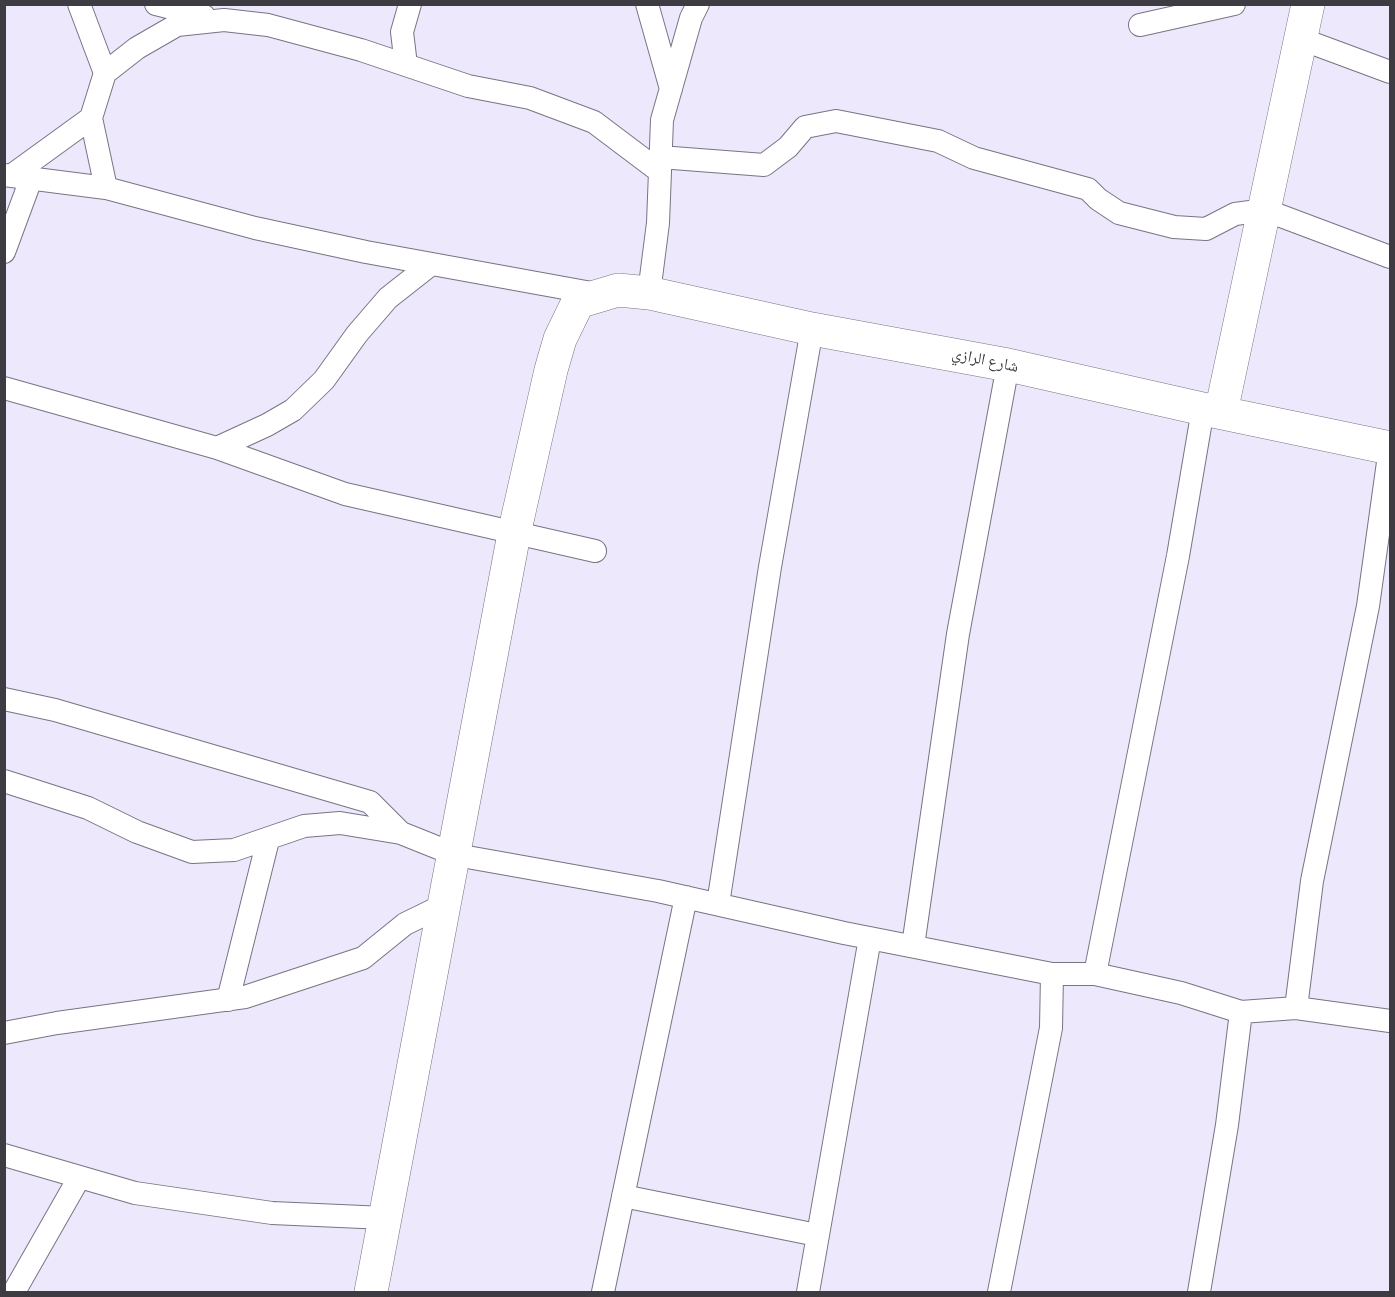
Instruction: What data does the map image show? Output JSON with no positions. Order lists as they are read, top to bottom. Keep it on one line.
{"streets":{"street":["شارع الرازي"]}}
